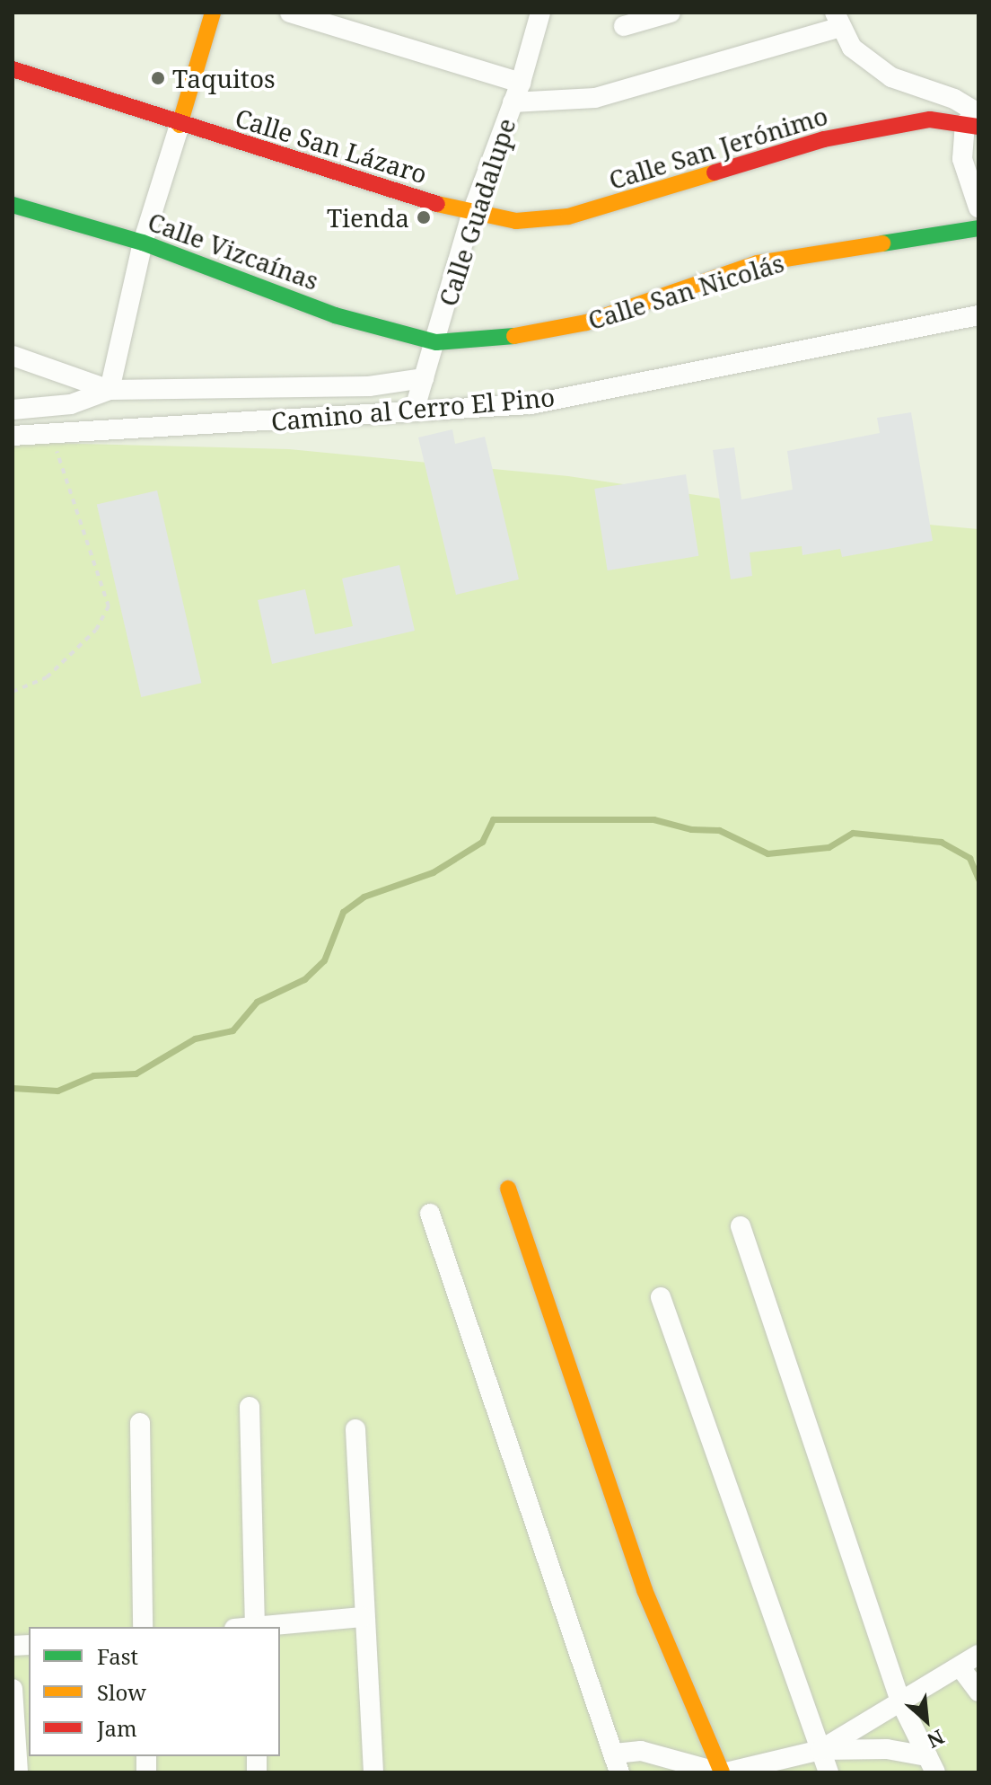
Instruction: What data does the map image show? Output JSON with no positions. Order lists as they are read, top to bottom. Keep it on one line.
{"streets":{"street":["Calle San Lázaro","Calle San Jerónimo","Calle Guadalupe","Calle Vizcaínas","Calle San Nicolás","Camino al Cerro El Pino"]},"crossings":[["Calle San Lázaro","Calle San Jerónimo"],["Calle San Lázaro","Calle Guadalupe"],["Calle San Jerónimo","Calle Guadalupe"],["Calle Guadalupe","Calle Vizcaínas"],["Calle Guadalupe","Calle San Nicolás"],["Calle Guadalupe","Camino al Cerro El Pino"],["Calle Vizcaínas","Calle San Nicolás"]],"places":["Taquitos","Tienda"],"legend":["Fast","Slow","Jam"],"north":"bottom right"}
